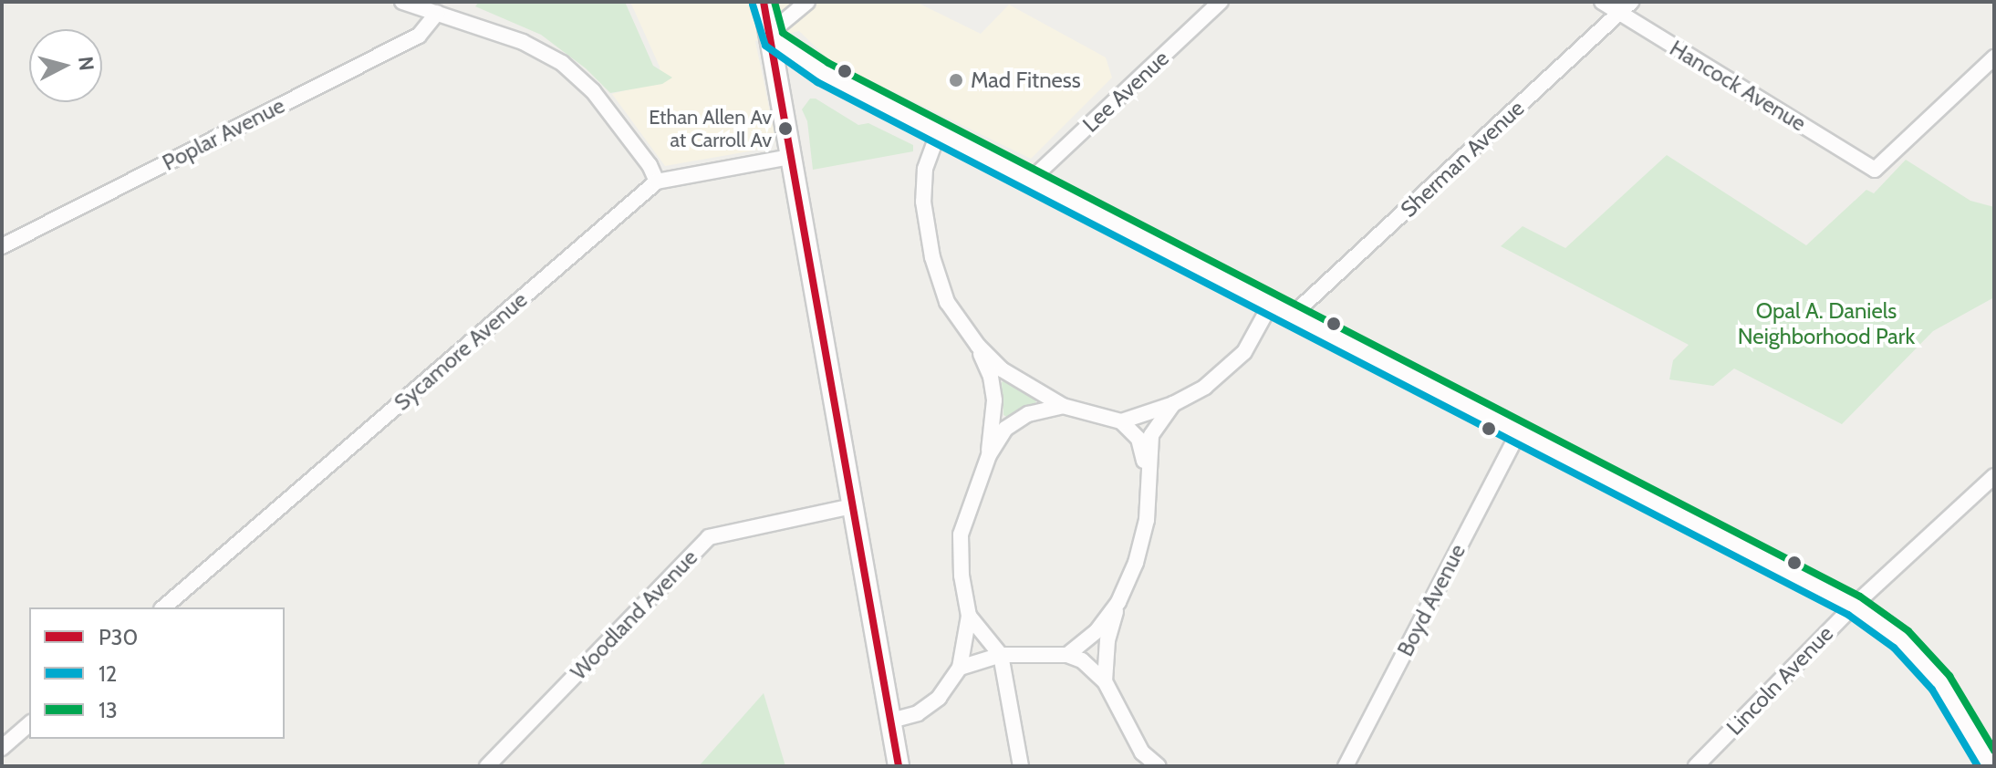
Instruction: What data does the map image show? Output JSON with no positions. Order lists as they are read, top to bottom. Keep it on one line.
{"streets":{"street":["Hancock Avenue","Lee Avenue","Poplar Avenue","Sherman Avenue","Sycamore Avenue","Boyd Avenue","Woodland Avenue","Lincoln Avenue"]},"crossings":[["Hancock Avenue","Sherman Avenue"]],"parks":["Opal A. Daniels Neighborhood Park"],"places":["Mad Fitness","Ethan Allen Av at Carroll Av"],"lines":["transit line P30","transit line 13","transit line 12"],"legend":["P30","12","13"],"north":"right"}
